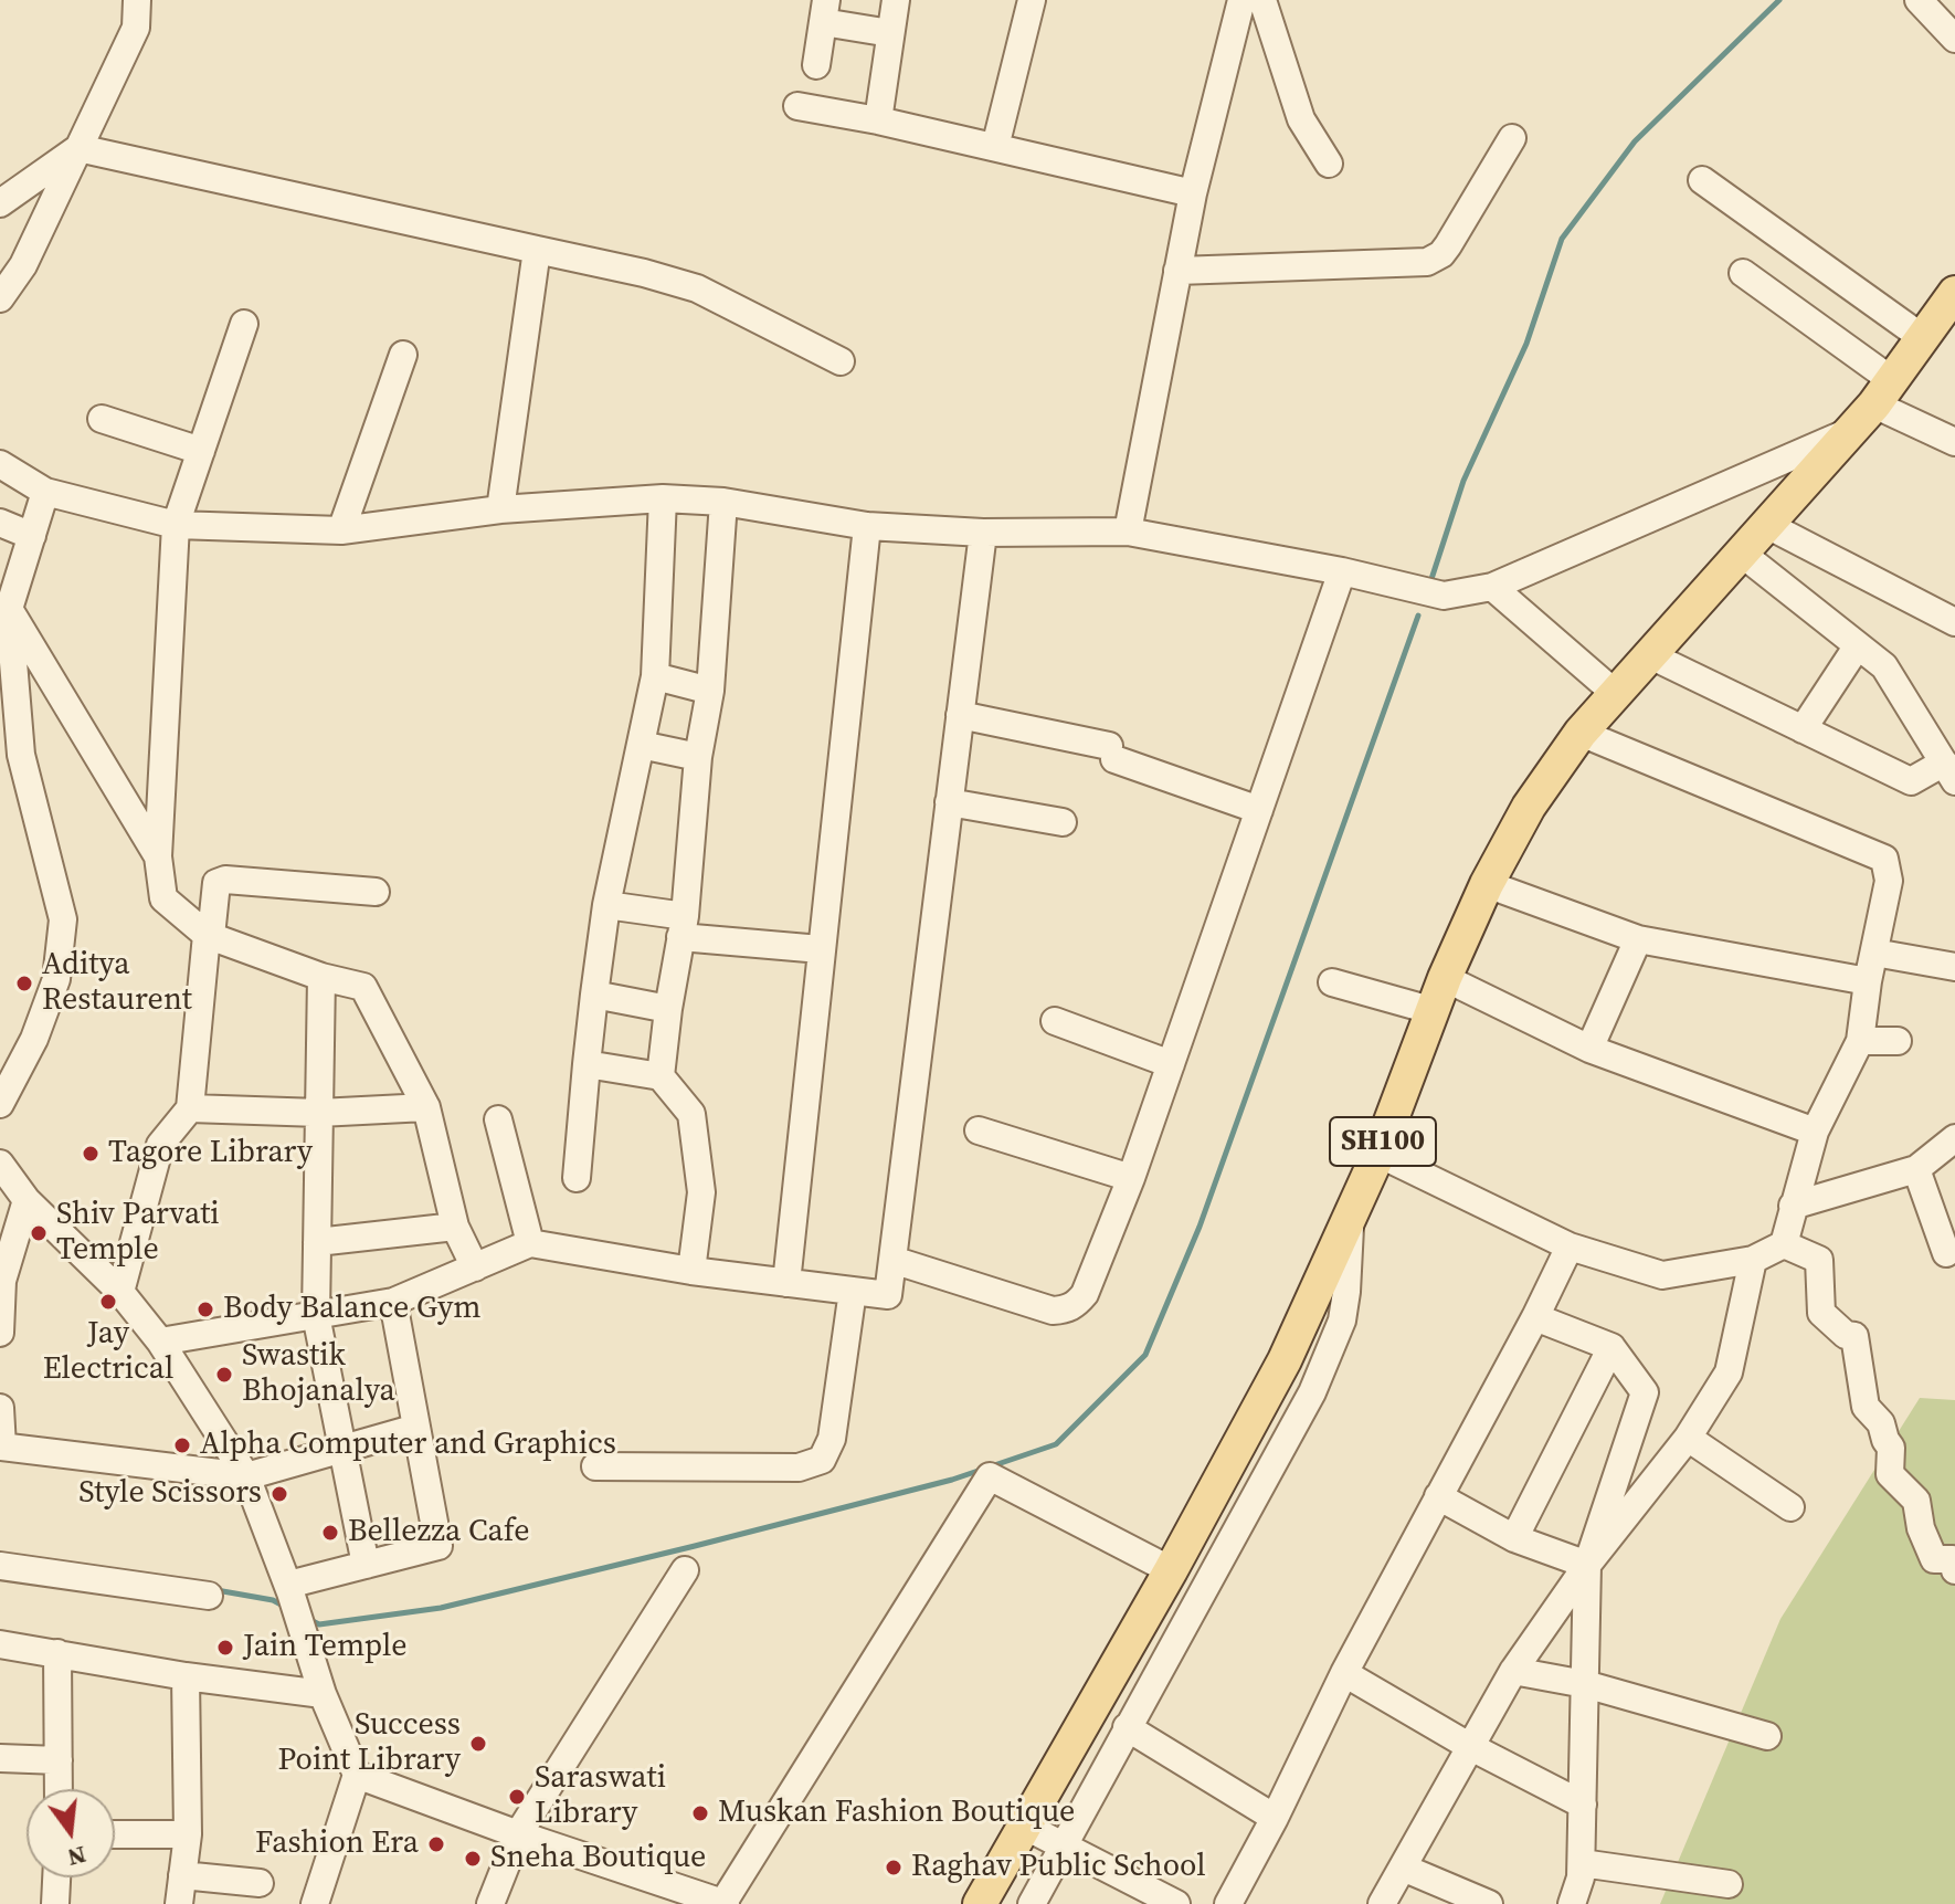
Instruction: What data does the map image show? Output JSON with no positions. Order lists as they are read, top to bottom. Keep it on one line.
{"streets":{"main road":["SH100"]},"places":["Aditya Restaurent","Tagore Library","Shiv Parvati Temple","Jay Electrical","Body Balance Gym","Swastik Bhojanalya","Alpha Computer and Graphics","Style Scissors","Bellezza Cafe","Jain Temple","Success Point Library","Saraswati Library","Muskan Fashion Boutique","Fashion Era","Sneha Boutique","Raghav Public School"],"north":"bottom"}
